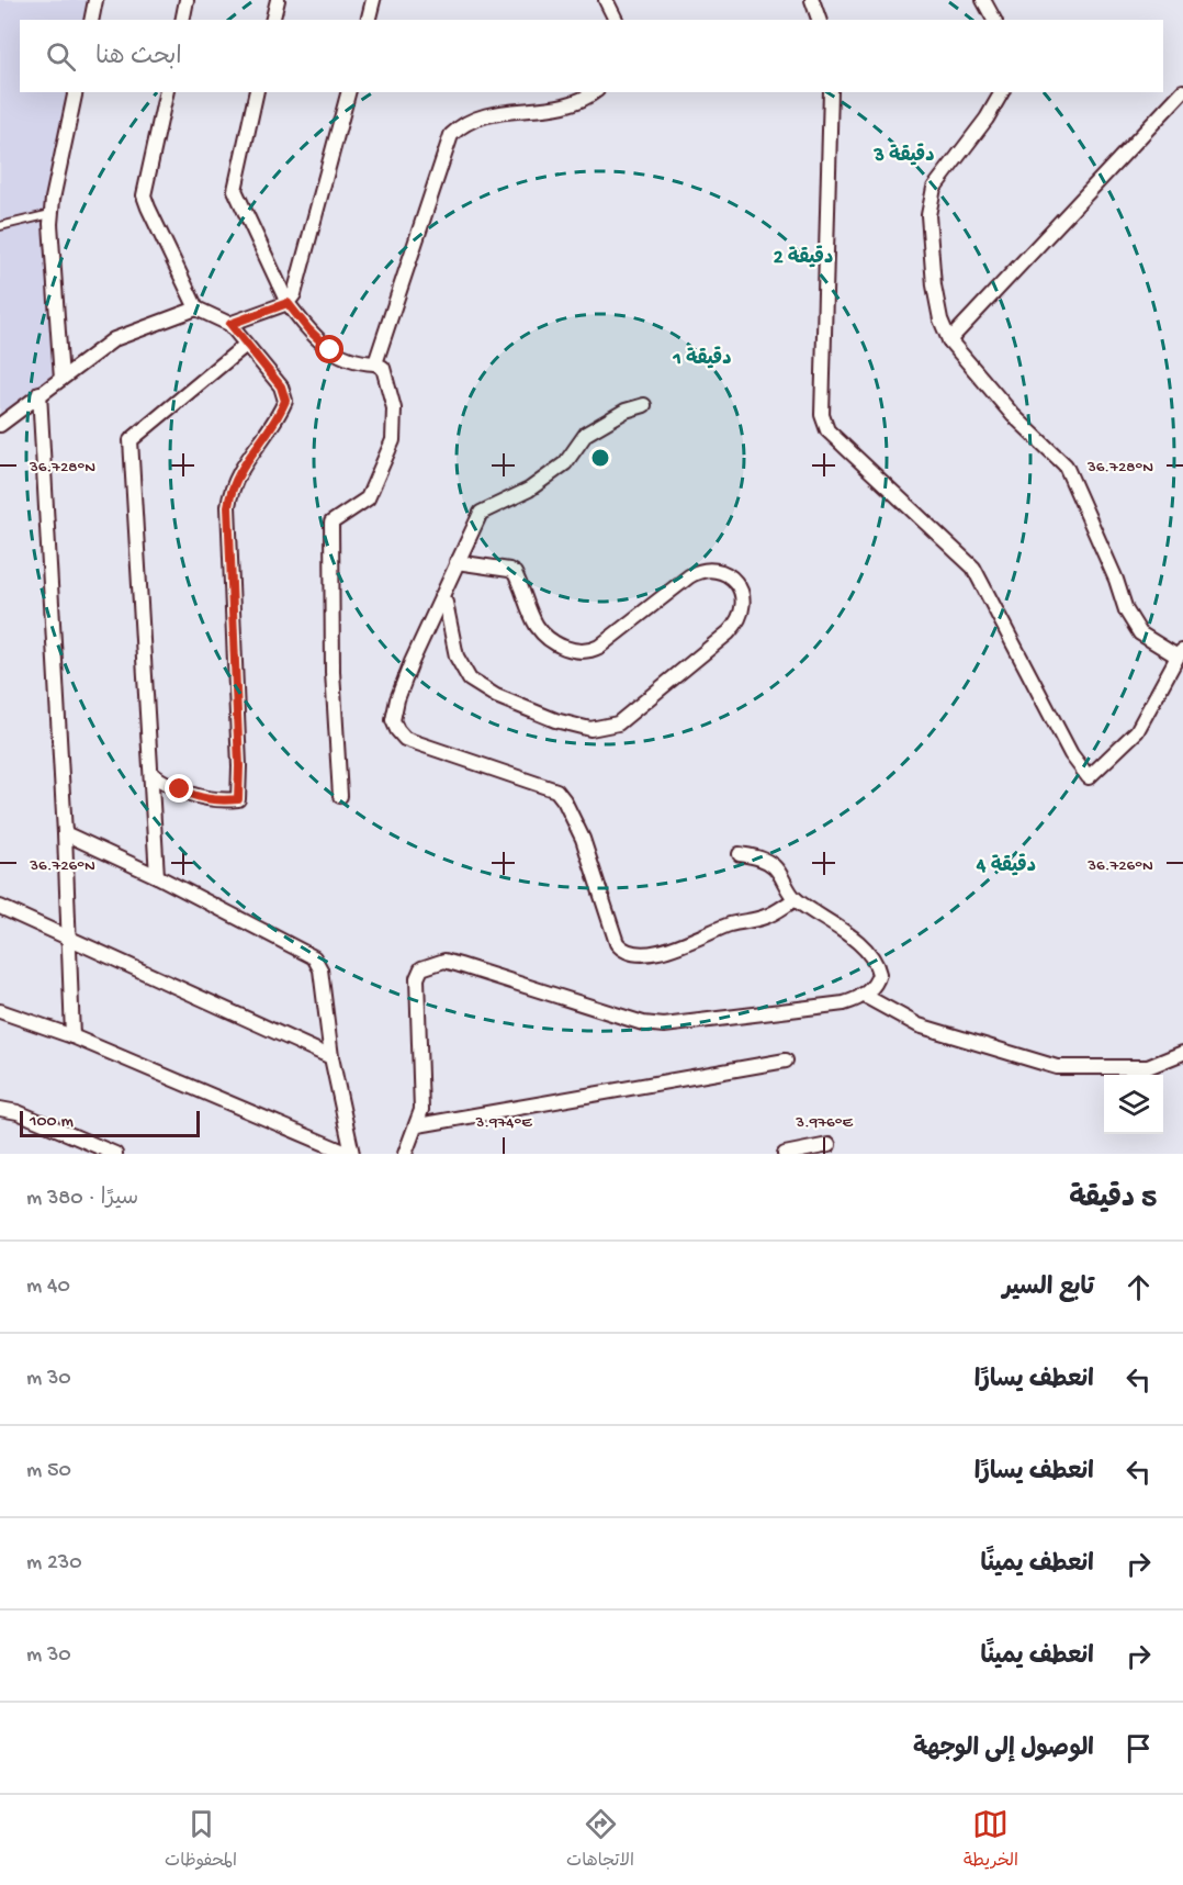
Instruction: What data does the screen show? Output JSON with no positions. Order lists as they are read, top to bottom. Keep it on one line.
{"scale_bar":"100 m","page":{"search":"ابحث هنا","scale":"100 m","heading":["5 دقيقة","سيرًا · 380 m"],"list":[["تابع السير","40 m"],["انعطف يسارًا","30 m"],["انعطف يسارًا","50 m"],["انعطف يمينًا","230 m"],["انعطف يمينًا","30 m"],"الوصول إلى الوجهة"],"nav":["الخريطة","الاتجاهات","المحفوظات"]},"coordinates":["36.728°N","36.726°N","3.974°E","3.976°E"],"rings":["3 دقيقة","2 دقيقة","1 دقيقة","4 دقيقة"]}
